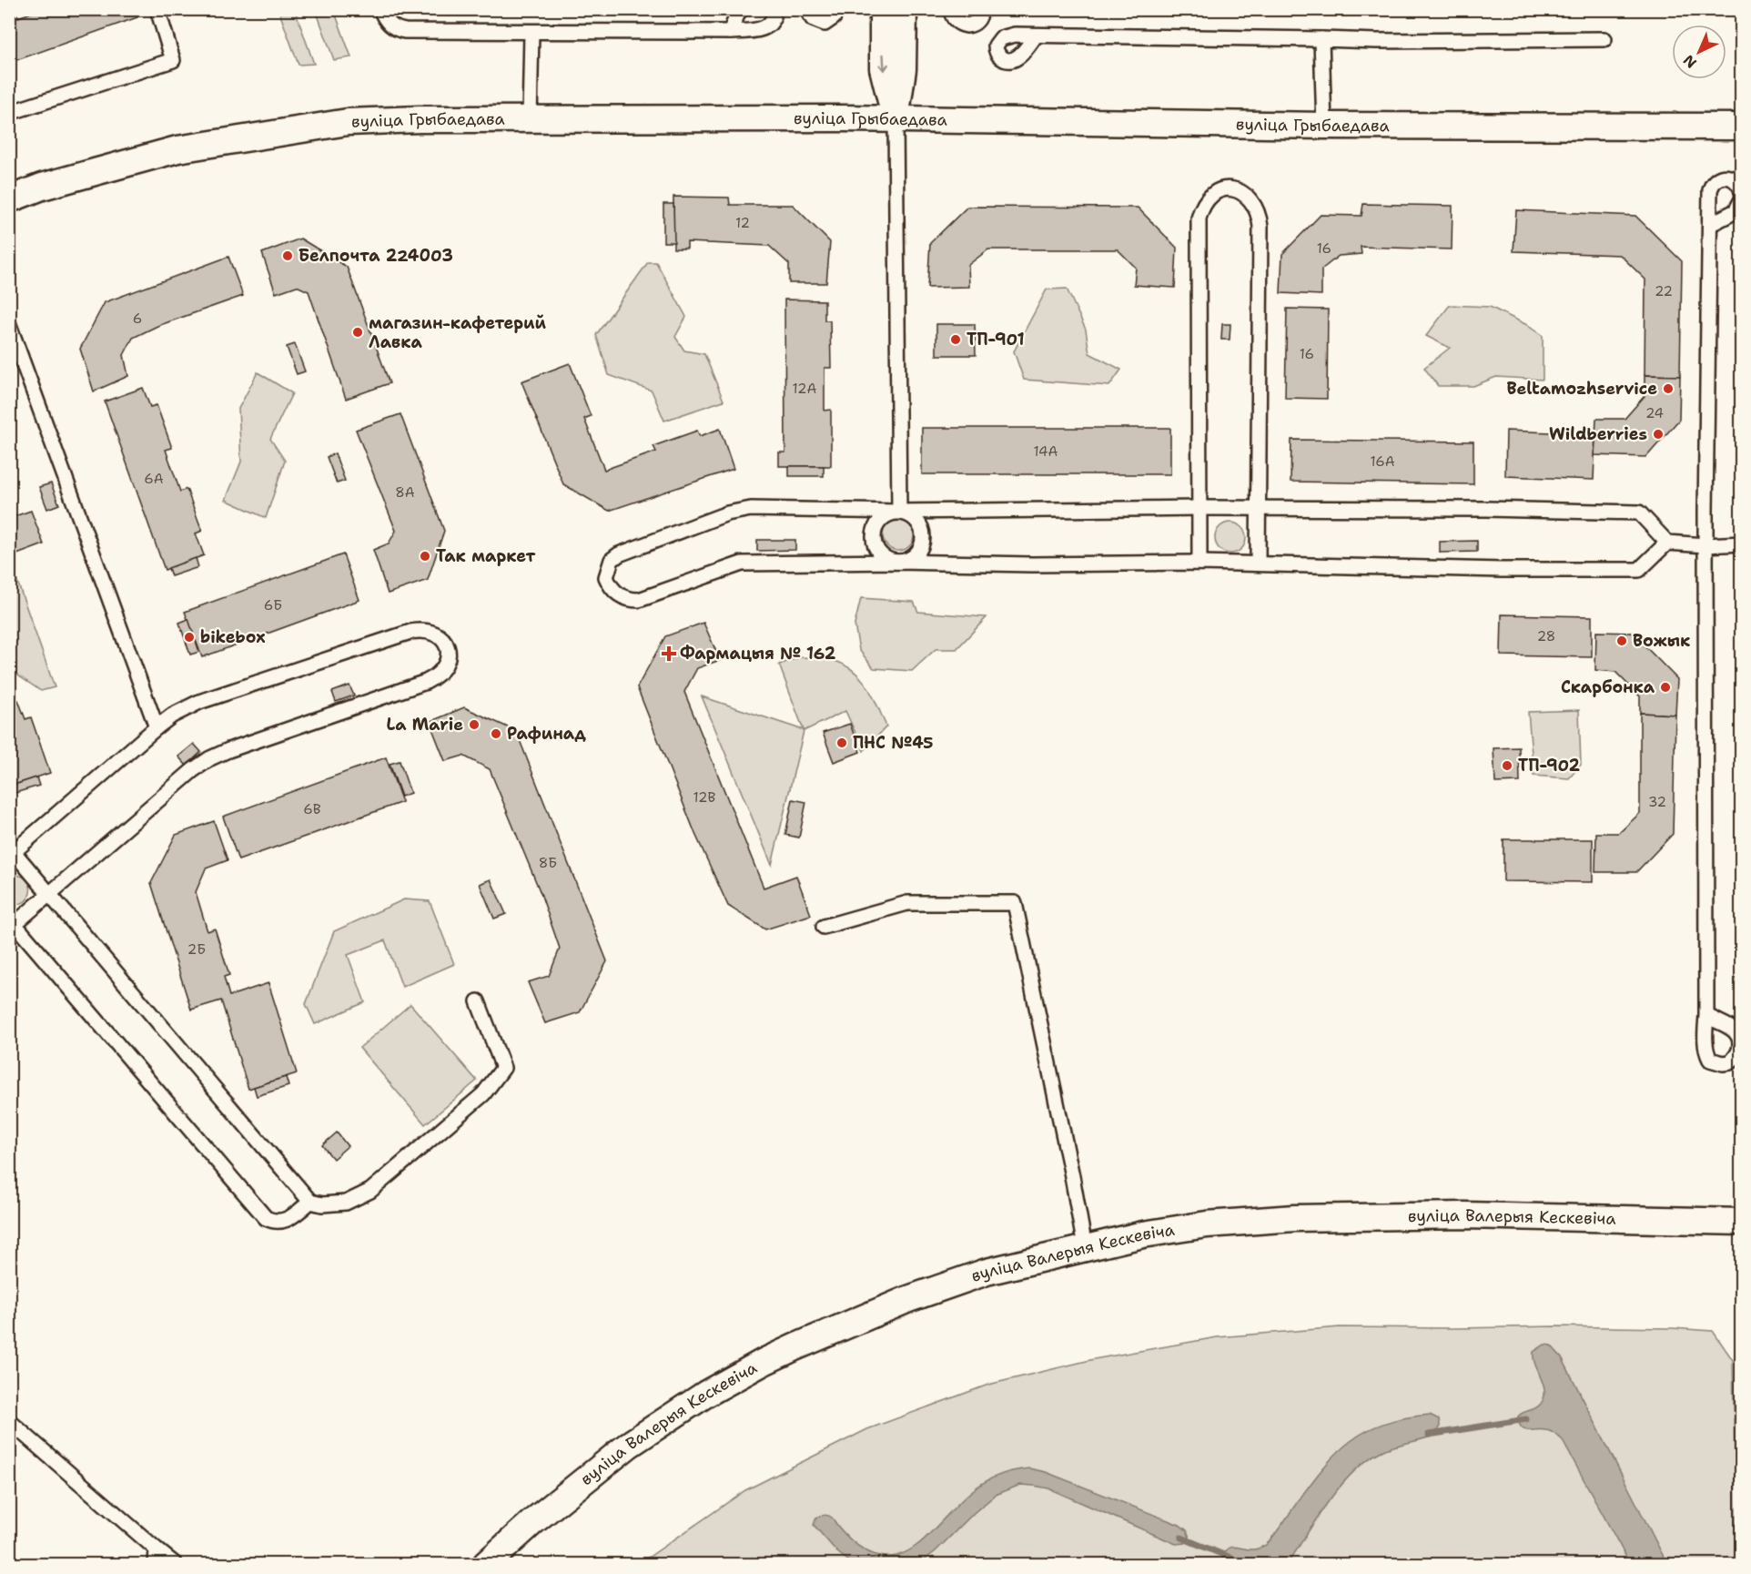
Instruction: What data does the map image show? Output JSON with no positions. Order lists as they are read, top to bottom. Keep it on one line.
{"streets":{"street":["вуліца Грыбаедава","вуліца Валерыя Кескевіча"]},"places":{"other":["Белпочта 224003","магазин-кафетерий Лавка","ТП-901","Beltamozhservice","Wildberries","Так маркет","bikebox","Вожык","Скарбонка","La Marie","Рафинад","ПНС №45","ТП-902"],"health":["Фармацыя № 162"]},"house_numbers":["12","16","22","6","16","12А","24","14А","16А","6А","8А","6Б","28","12В","32","6В","8Б","2Б"],"north":"bottom left"}
